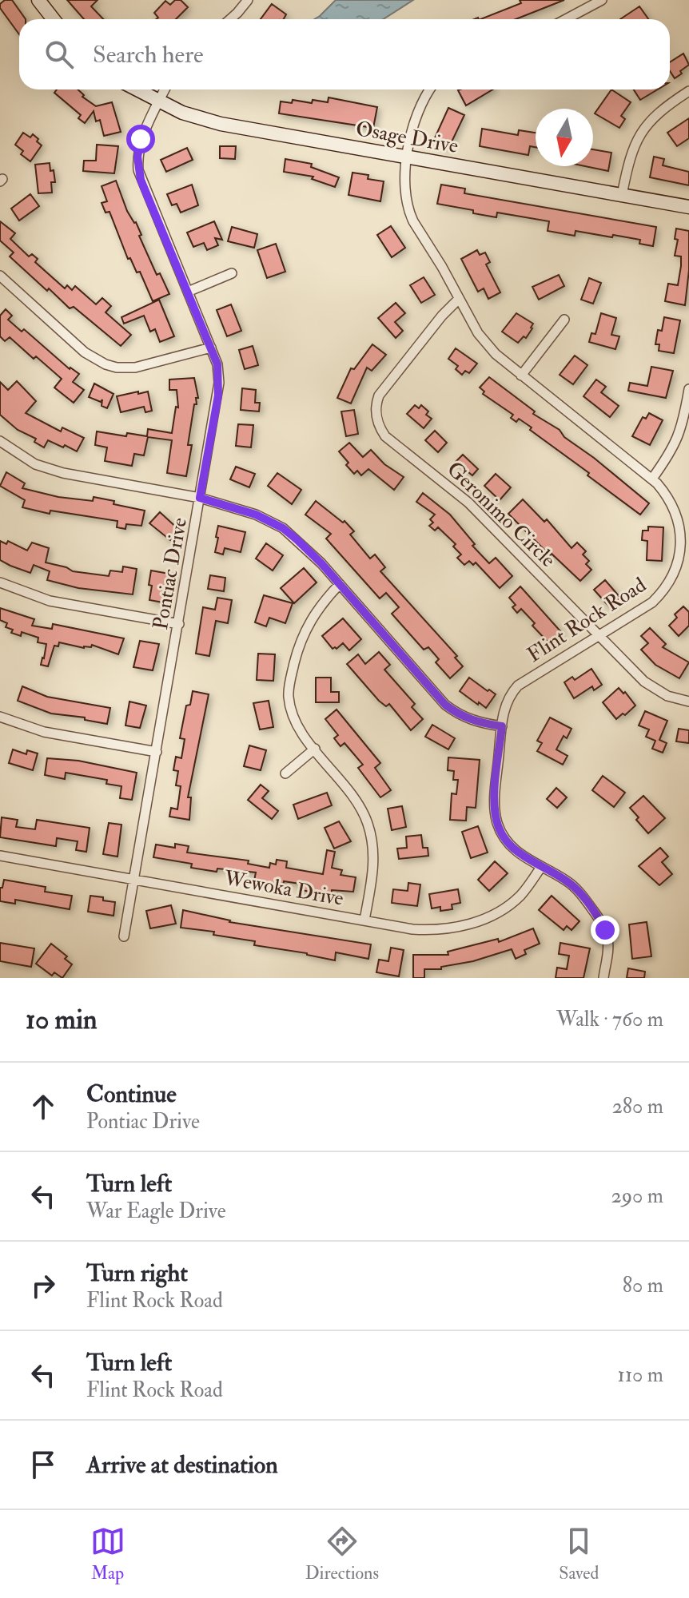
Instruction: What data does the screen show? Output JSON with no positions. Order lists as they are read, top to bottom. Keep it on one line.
{"streets":{"street":["Osage Drive","Geronimo Circle","Pontiac Drive","Flint Rock Road","Wewoka Drive"]},"crossings":[["Osage Drive","Pontiac Drive"],["Osage Drive","Flint Rock Road"],["Geronimo Circle","Flint Rock Road"],["Pontiac Drive","Wewoka Drive"],["Flint Rock Road","Wewoka Drive"]],"north":"bottom","page":{"search":"Search here","heading":["10 min","Walk · 760 m"],"list":[["Continue","Pontiac Drive","280 m"],["Turn left","War Eagle Drive","290 m"],["Turn right","Flint Rock Road","80 m"],["Turn left","Flint Rock Road","110 m"],"Arrive at destination"],"nav":["Map","Directions","Saved"]}}
